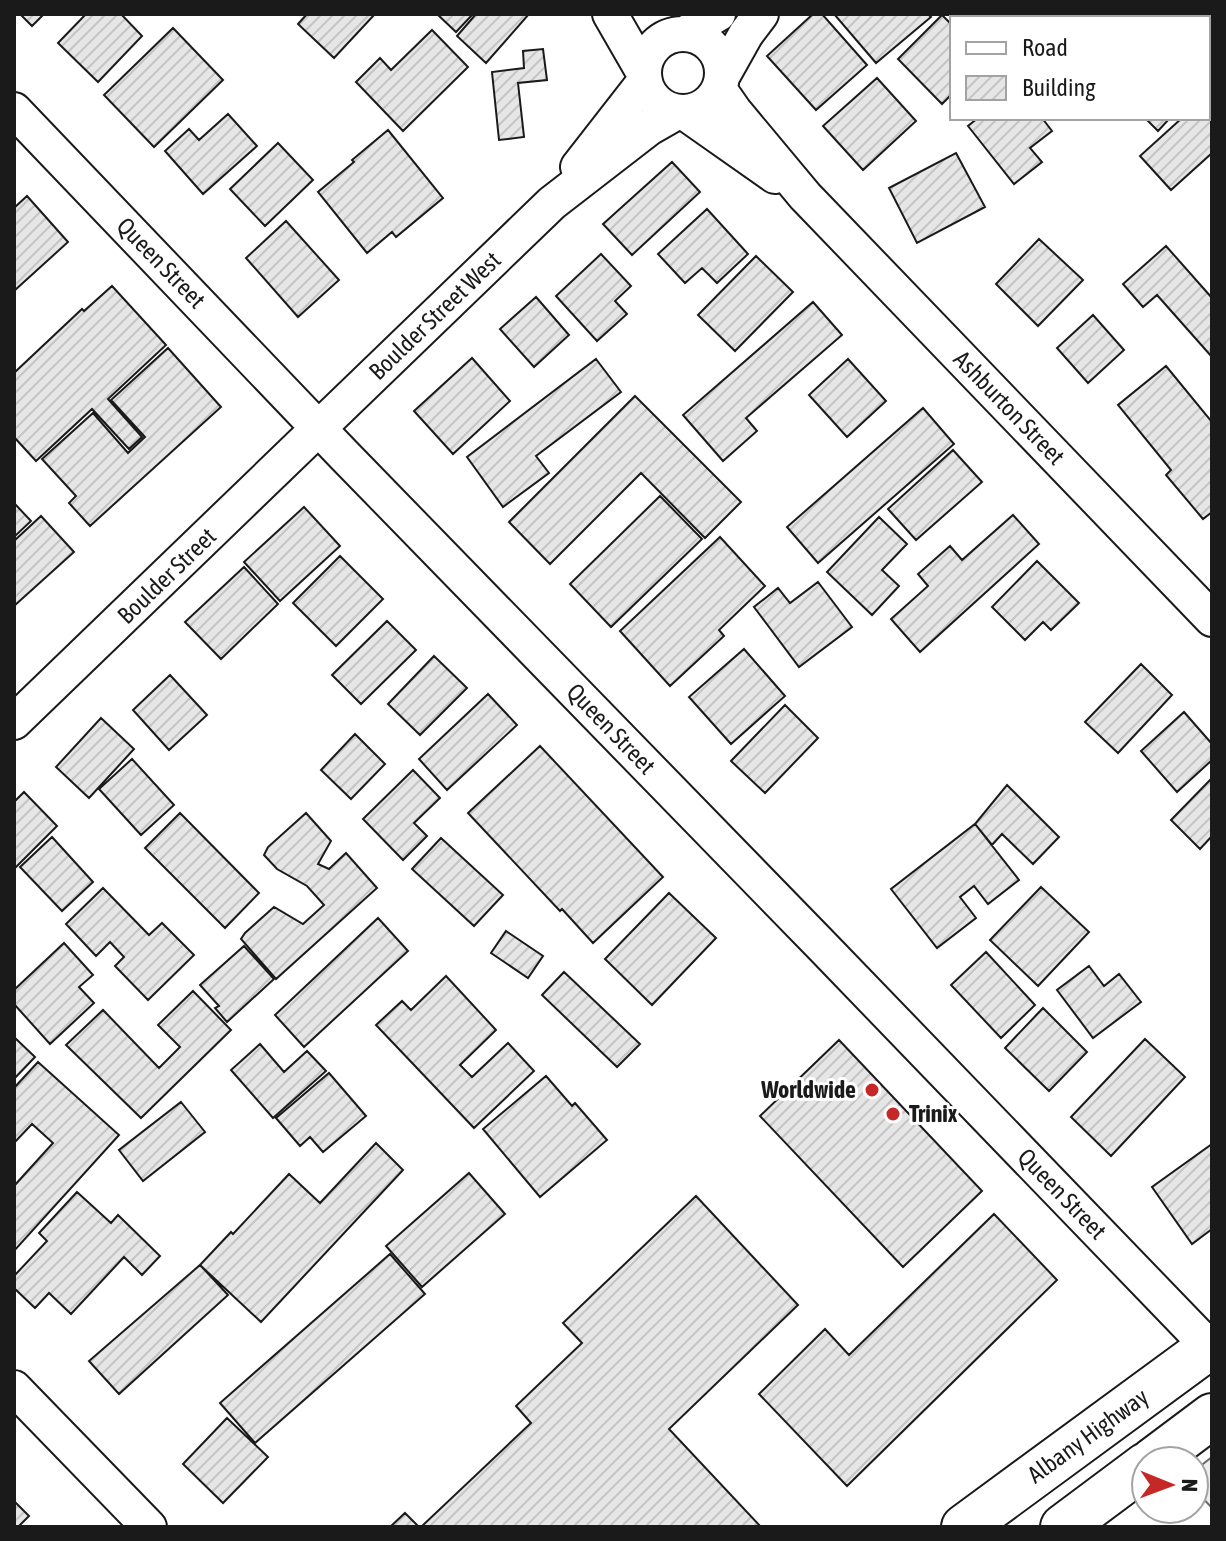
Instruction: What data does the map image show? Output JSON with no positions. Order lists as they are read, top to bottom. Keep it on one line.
{"streets":{"highway":["Albany Highway"],"street":["Queen Street","Boulder Street West","Ashburton Street","Boulder Street"]},"crossings":[["Queen Street","Boulder Street West"],["Queen Street","Boulder Street"],["Queen Street","Albany Highway"],["Boulder Street West","Ashburton Street"],["Boulder Street West","Boulder Street"]],"places":["Worldwide","Trinix"],"legend":["Road","Building"],"north":"right"}
